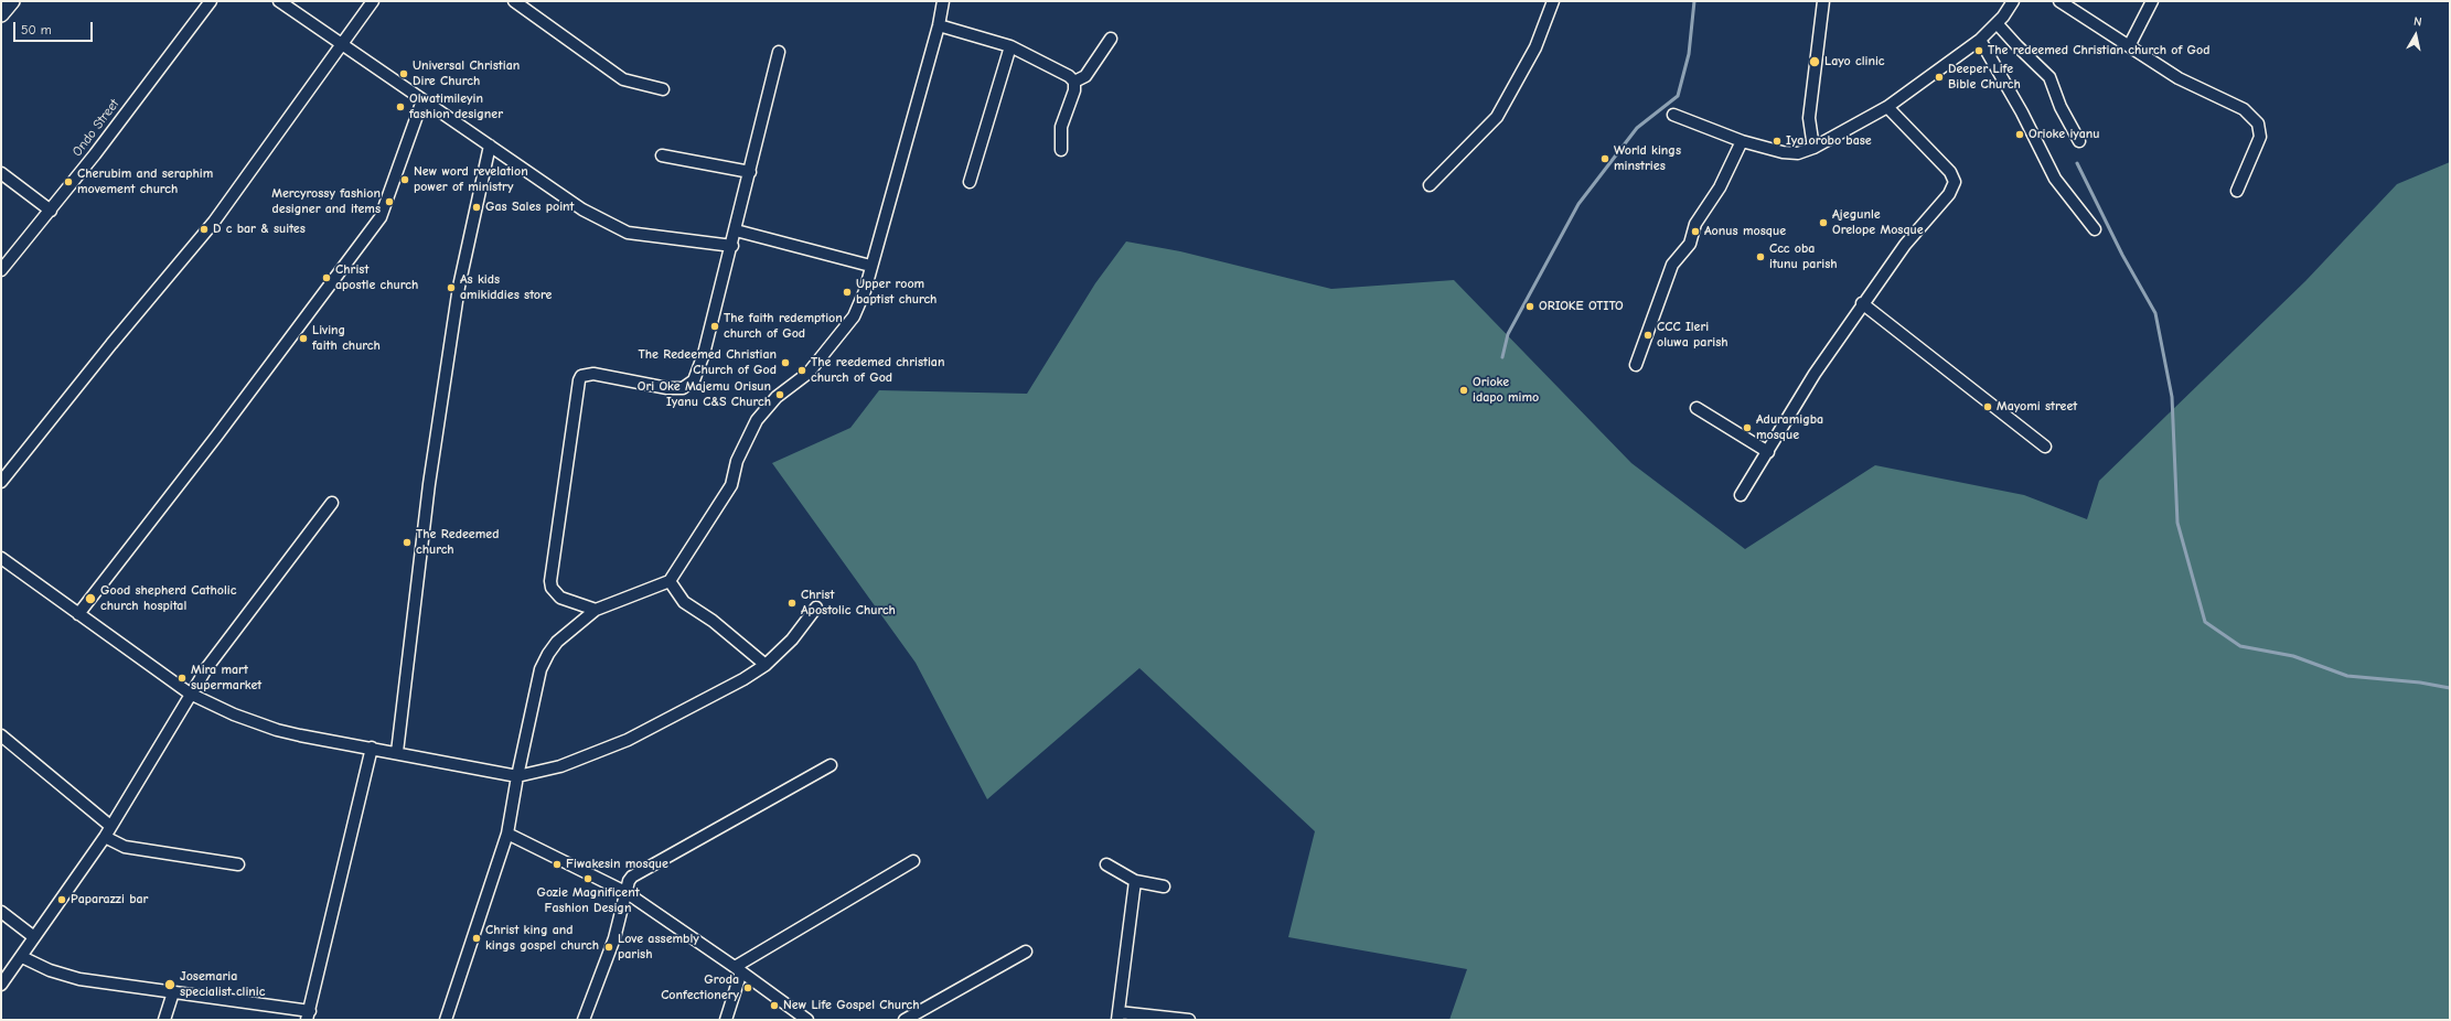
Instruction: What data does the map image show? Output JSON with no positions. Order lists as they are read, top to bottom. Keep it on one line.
{"streets":{"street":["Ondo Street"]},"places":["The redeemed Christian church of God","Layo clinic","Universal Christian Dire Church","Deeper Life Bible Church","Olwatimileyin fashion designer","Orioke iyanu","Iya orobo base","World kings minstries","New word revelation power of ministry","Cherubim and seraphim movement church","Mercyrossy fashion designer and items","Gas Sales point","Ajegunle Orelope Mosque","D c bar & suites","Aonus mosque","Ccc oba itunu parish","Christ apostle church","As kids amikiddies store","Upper room baptist church","ORIOKE OTITO","The faith redemption church of God","CCC Ileri oluwa parish","Living faith church","The Redeemed Christian Church of God","The reedemed christian church of God","Orioke idapo mimo","Ori Oke Majemu Orisun Iyanu C&S Church","Mayomi street","Aduramigba mosque","The Redeemed church","Good shepherd Catholic church hospital","Christ Apostolic Church","Mira mart supermarket","Fiwakesin mosque","Gozie Magnificent Fashion Design","Paparazzi bar","Christ king and kings gospel church","Love assembly parish","Josemaria specialist clinic","Groda Confectionery","New Life Gospel Church"],"scale_bar":"50 m","north":"top"}
